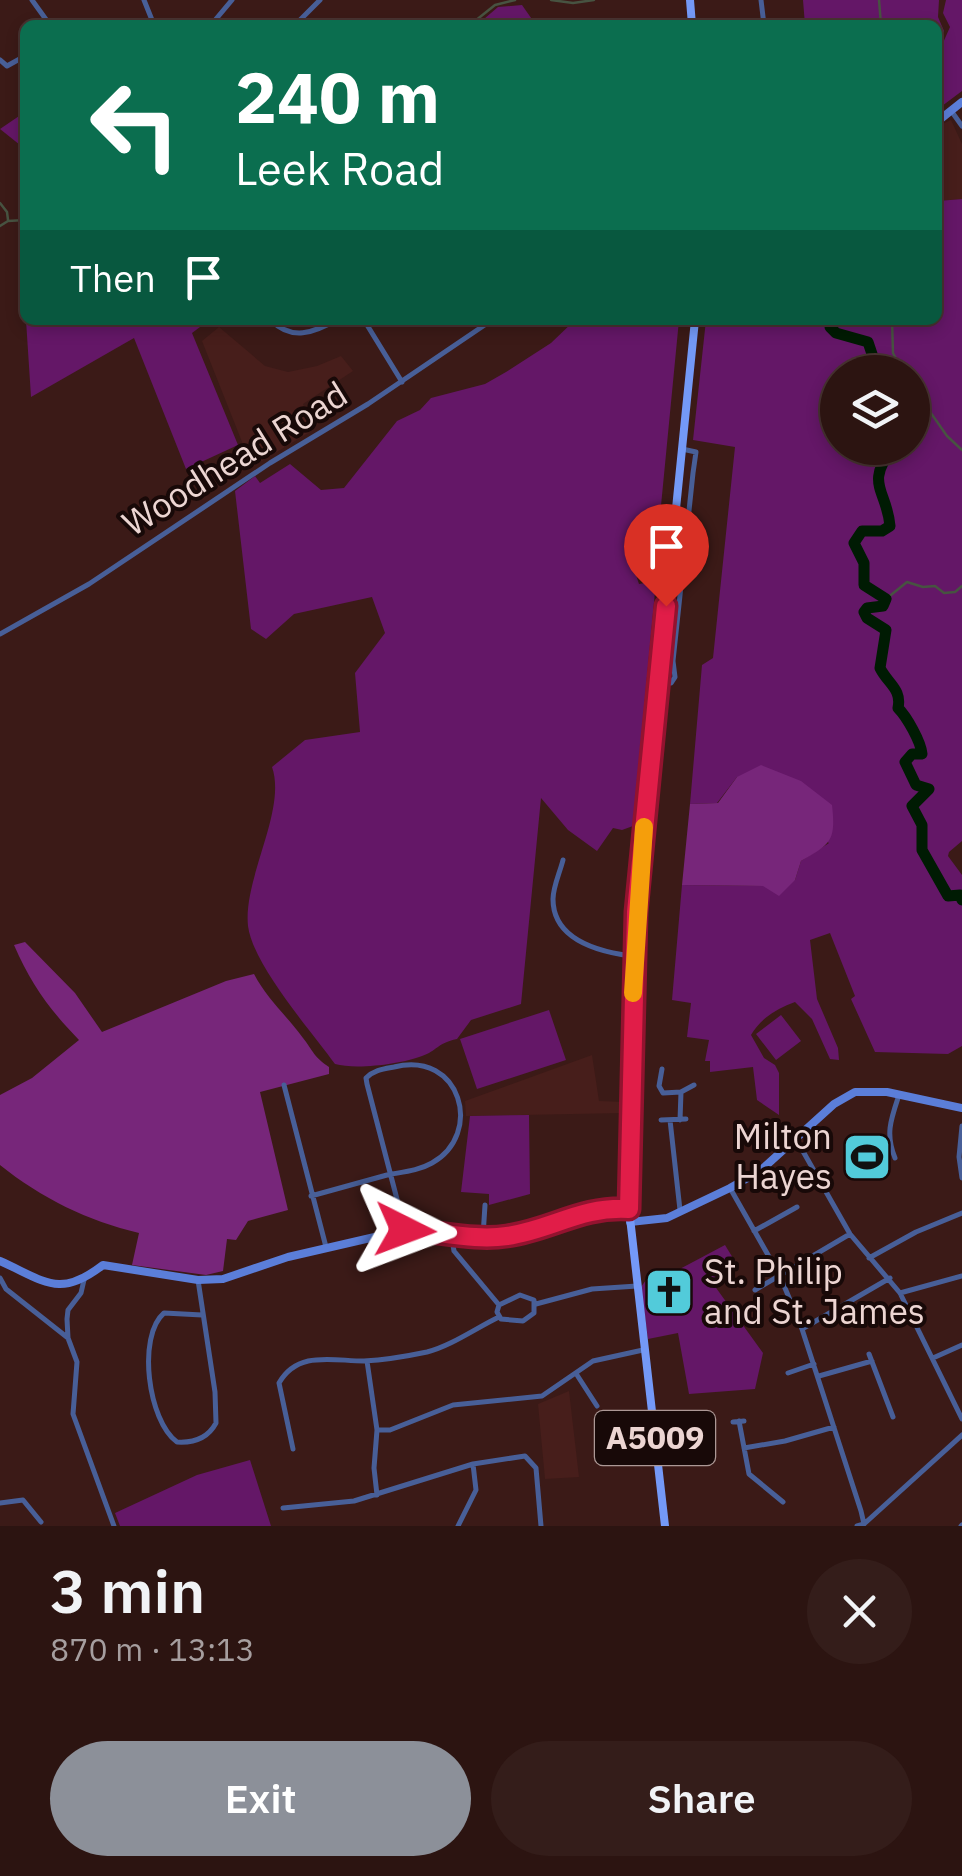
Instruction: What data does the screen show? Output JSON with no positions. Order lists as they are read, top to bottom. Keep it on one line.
{"streets":{"main road":["A5009"],"street":["Woodhead Road"]},"places":{"sports":["Milton Hayes"],"church":["St. Philip and St. James"]},"page":{"turn":["240 m","Leek Road"],"then":"Then","heading":["3 min","870 m · 13:13"],"buttons":["Exit","Share"]}}
